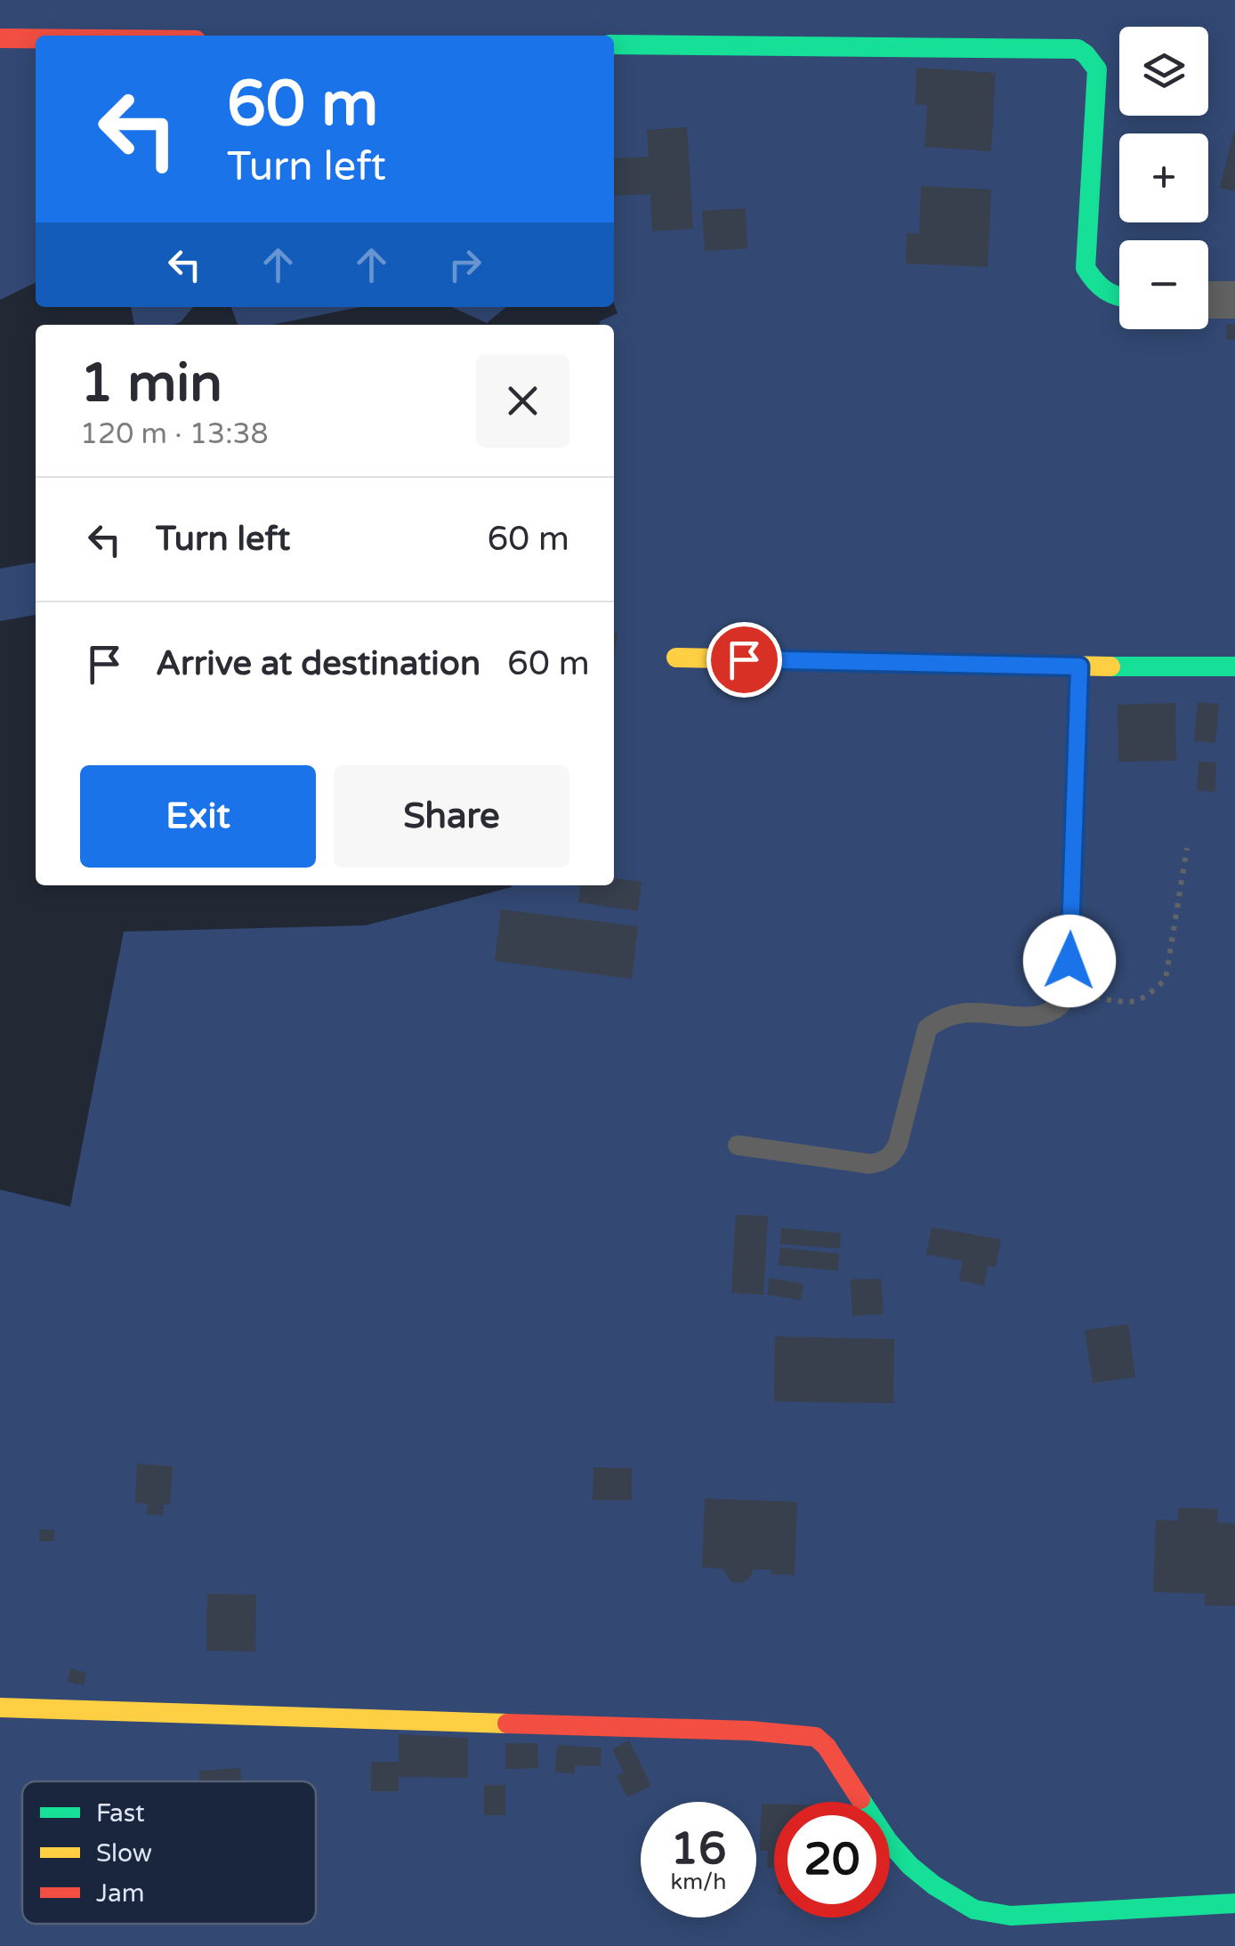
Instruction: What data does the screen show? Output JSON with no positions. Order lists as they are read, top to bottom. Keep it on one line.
{"legend":["Fast","Slow","Jam"],"page":{"map_buttons":["+","−"],"turn":["60 m","Turn left"],"heading":["1 min","120 m · 13:38"],"list":[{"name":"Turn left","value":"60 m"},{"name":"Arrive at destination","value":"60 m"}],"buttons":["Exit","Share"],"speed":"16 km/h","limit":"20"}}
